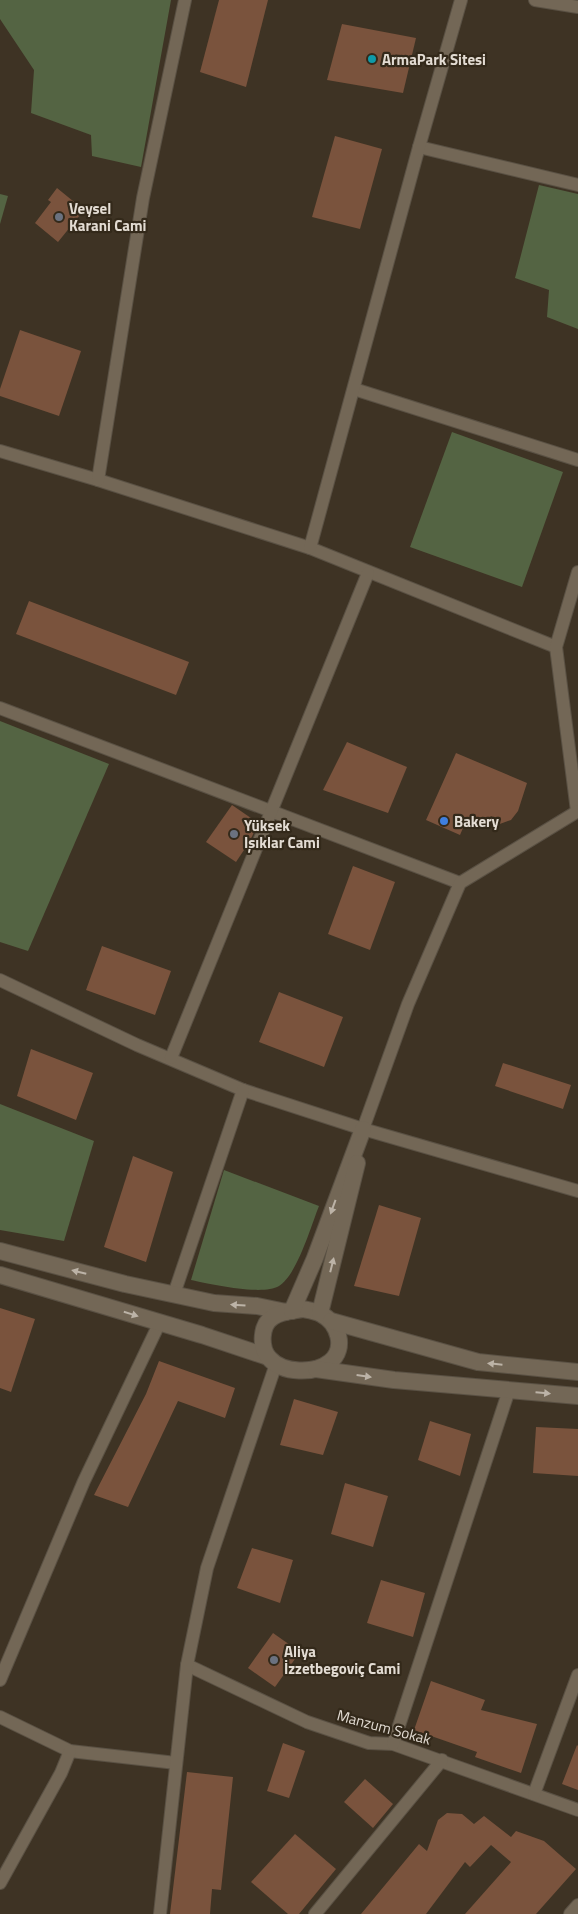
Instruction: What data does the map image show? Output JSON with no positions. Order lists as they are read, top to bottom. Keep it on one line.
{"streets":{"street":["Manzum Sokak"]},"places":["ArmaPark Sitesi","Veysel Karani Cami","Bakery","Yüksek Işıklar Cami","Aliya İzzetbegoviç Cami"]}
